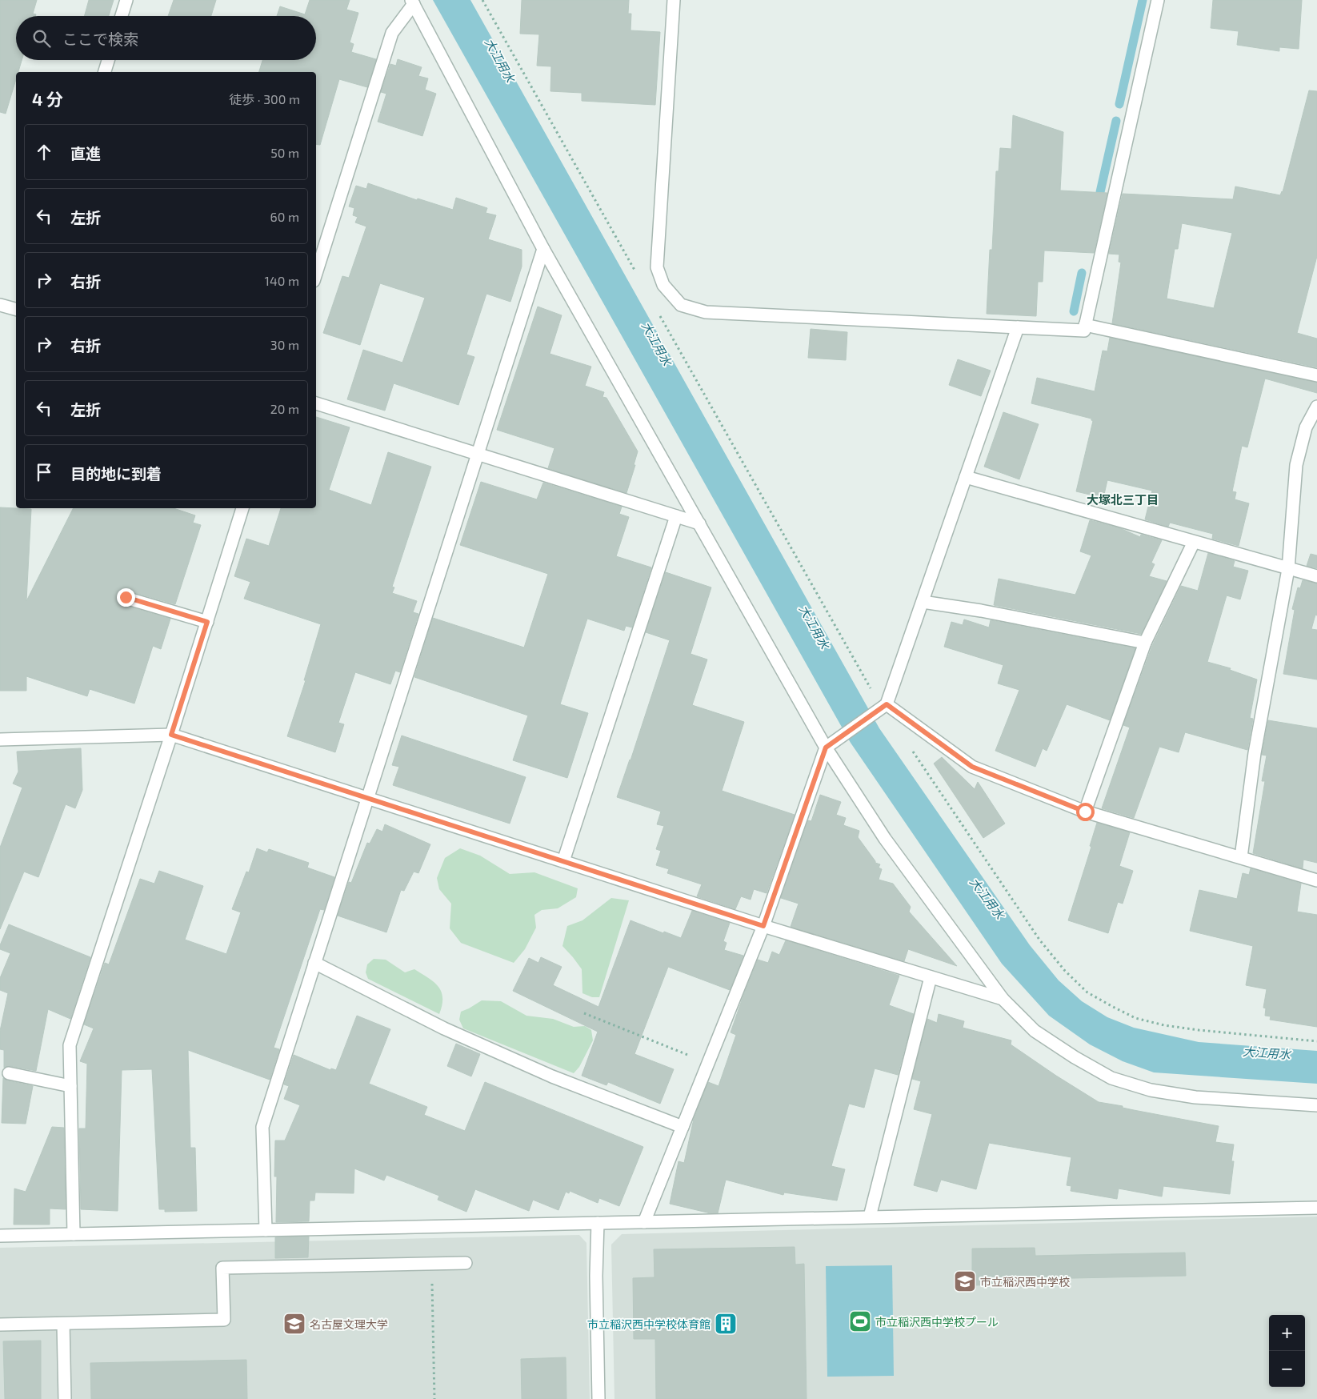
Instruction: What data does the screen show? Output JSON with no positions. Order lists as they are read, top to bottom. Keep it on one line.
{"districts":["大塚北三丁目"],"water":["大江用水"],"places":{"school or university":["市立稲沢西中学校","名古屋文理大学"],"sports":["市立稲沢西中学校プール"],"building":["市立稲沢西中学校体育館"]},"page":{"search":"ここで検索","heading":["4 分","徒歩 · 300 m"],"list":[["直進","50 m"],["左折","60 m"],["右折","140 m"],["右折","30 m"],["左折","20 m"],"目的地に到着"],"map_buttons":["+","−"]}}
